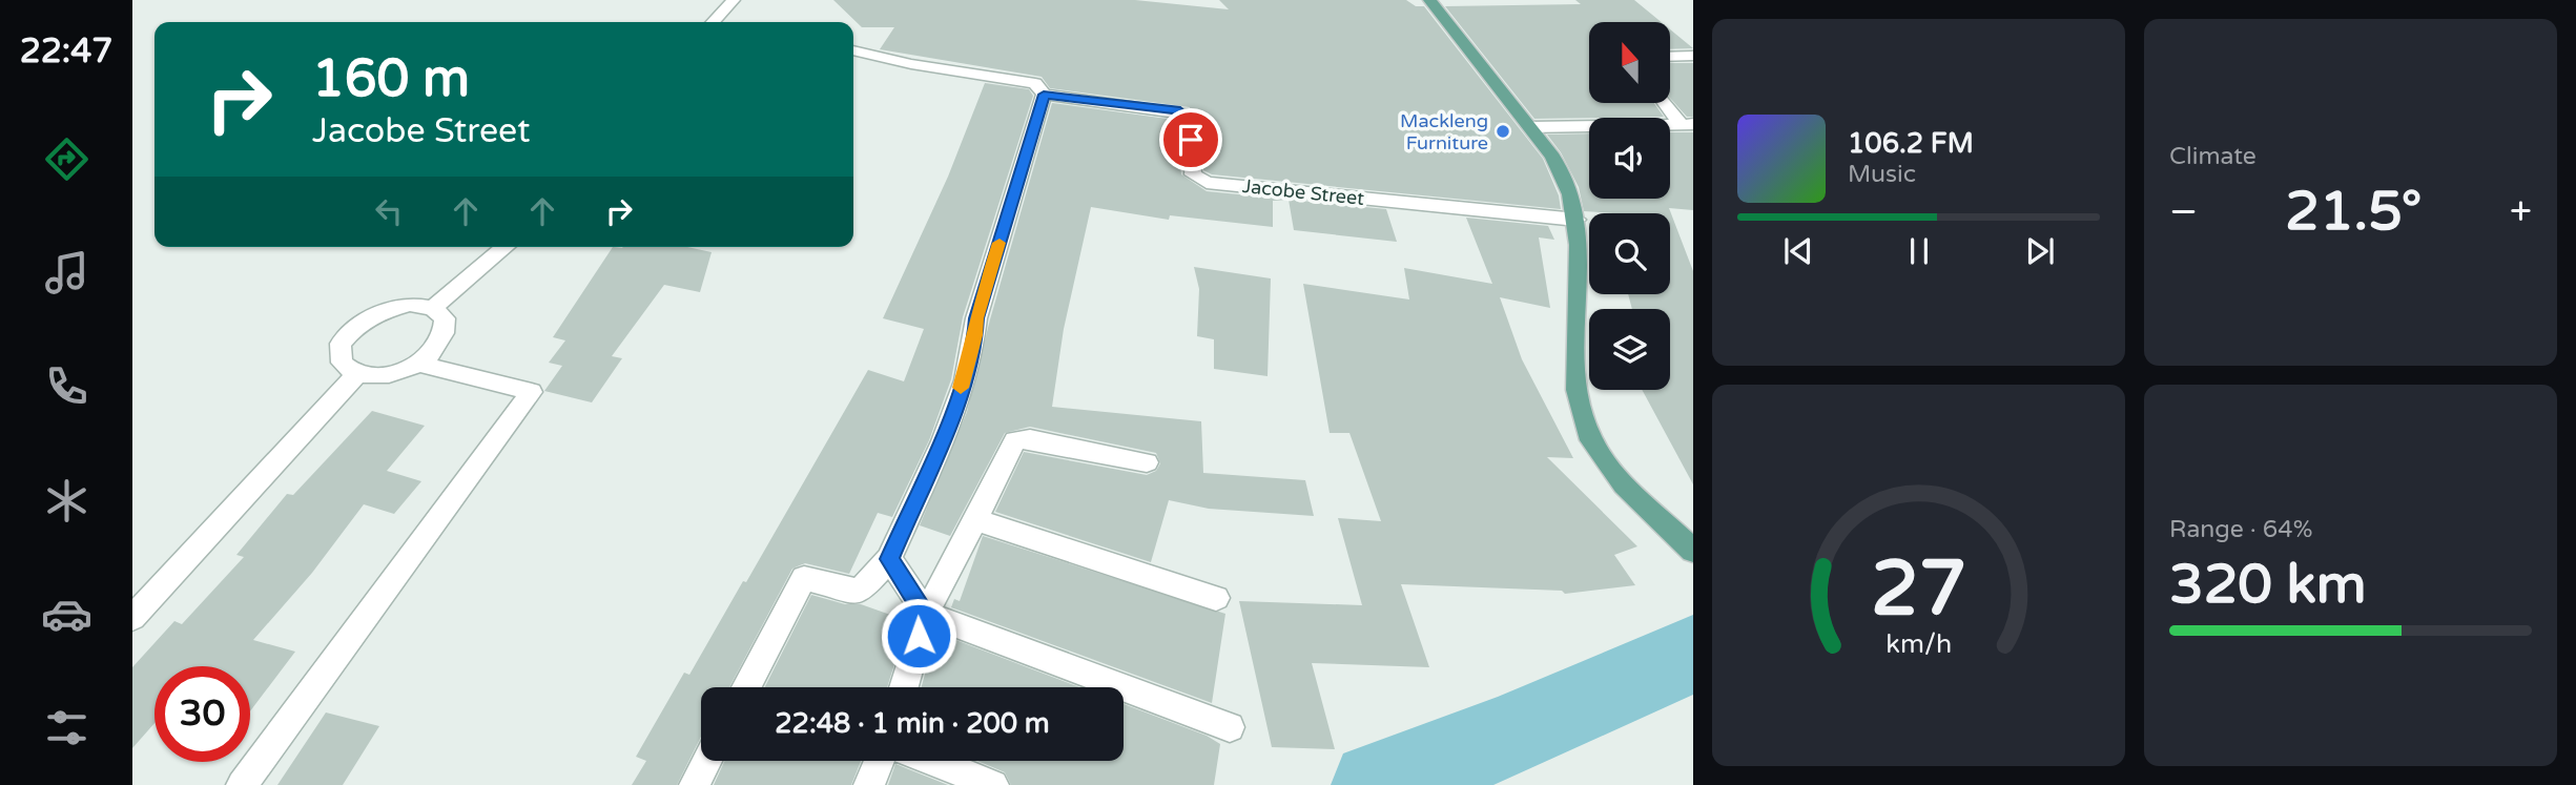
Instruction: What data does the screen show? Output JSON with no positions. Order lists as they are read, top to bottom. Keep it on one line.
{"streets":{"street":["Jacobe Street"]},"places":["Mackleng Furniture"],"north":"top","page":{"tabs":"22:47","tile":["Climate",["Range · 64%","320 km"]],"turn":["160 m","Jacobe Street"],"song":["106.2 FM","Music"],"heat":["−","21.5°","+"],"limit":"30","trip":"22:48 · 1 min · 200 m","gauge":["27","km/h"]}}
